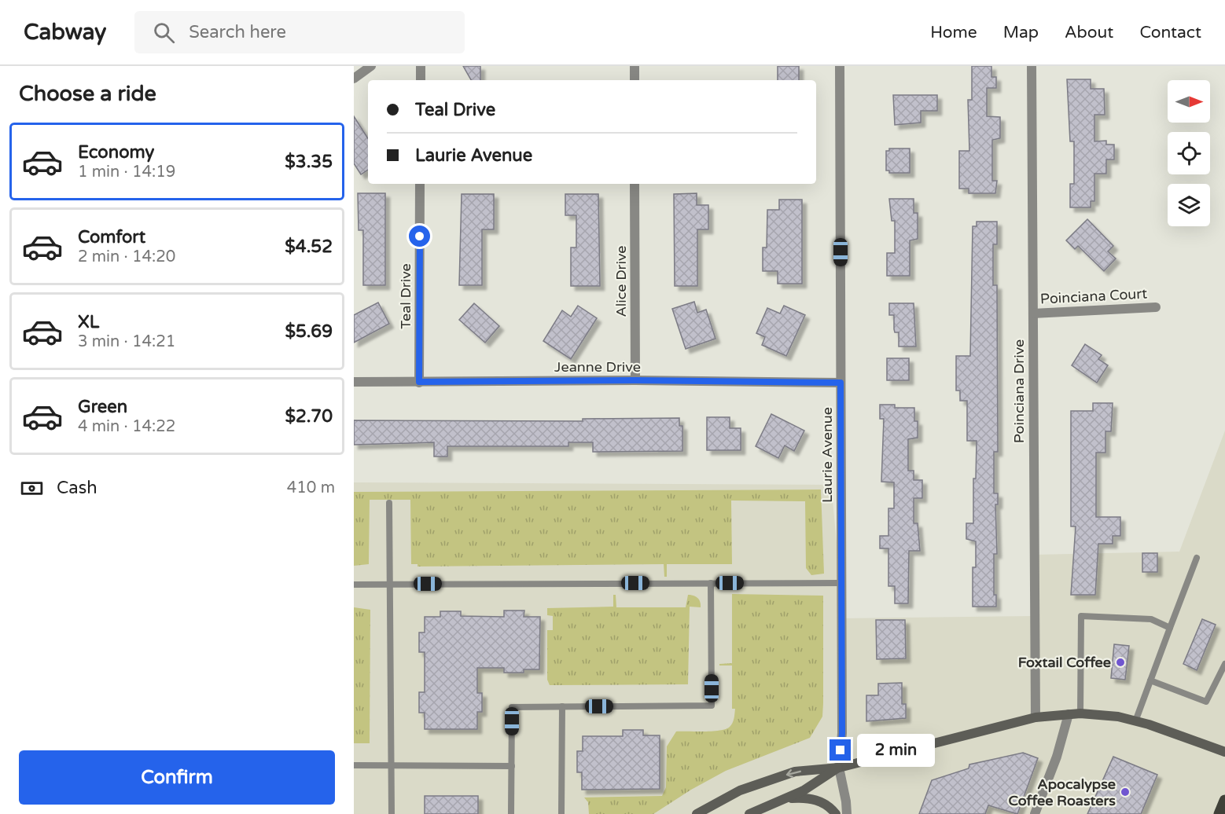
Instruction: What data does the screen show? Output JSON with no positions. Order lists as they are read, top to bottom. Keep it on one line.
{"streets":{"street":["Alice Drive","Teal Drive","Poinciana Court","Jeanne Drive","Poinciana Drive","Laurie Avenue"]},"crossings":[["Alice Drive","Jeanne Drive"],["Teal Drive","Jeanne Drive"],["Poinciana Court","Poinciana Drive"],["Jeanne Drive","Laurie Avenue"]],"places":["Foxtail Coffee","Apocalypse Coffee Roasters"],"north":"right","page":{"header":"Cabway","search":"Search here","nav":["Home","Map","About","Contact"],"heading":"Choose a ride","banner":["Teal Drive","Laurie Avenue"],"list":[{"name":"Economy","note":"1 min · 14:19","value":"$3.35"},{"name":"Comfort","note":"2 min · 14:20","value":"$4.52"},{"name":"XL","note":"3 min · 14:21","value":"$5.69"},{"name":"Green","note":"4 min · 14:22","value":"$2.70"}],"pay":["Cash","410 m"],"bubble":"2 min","buttons":"Confirm"}}
